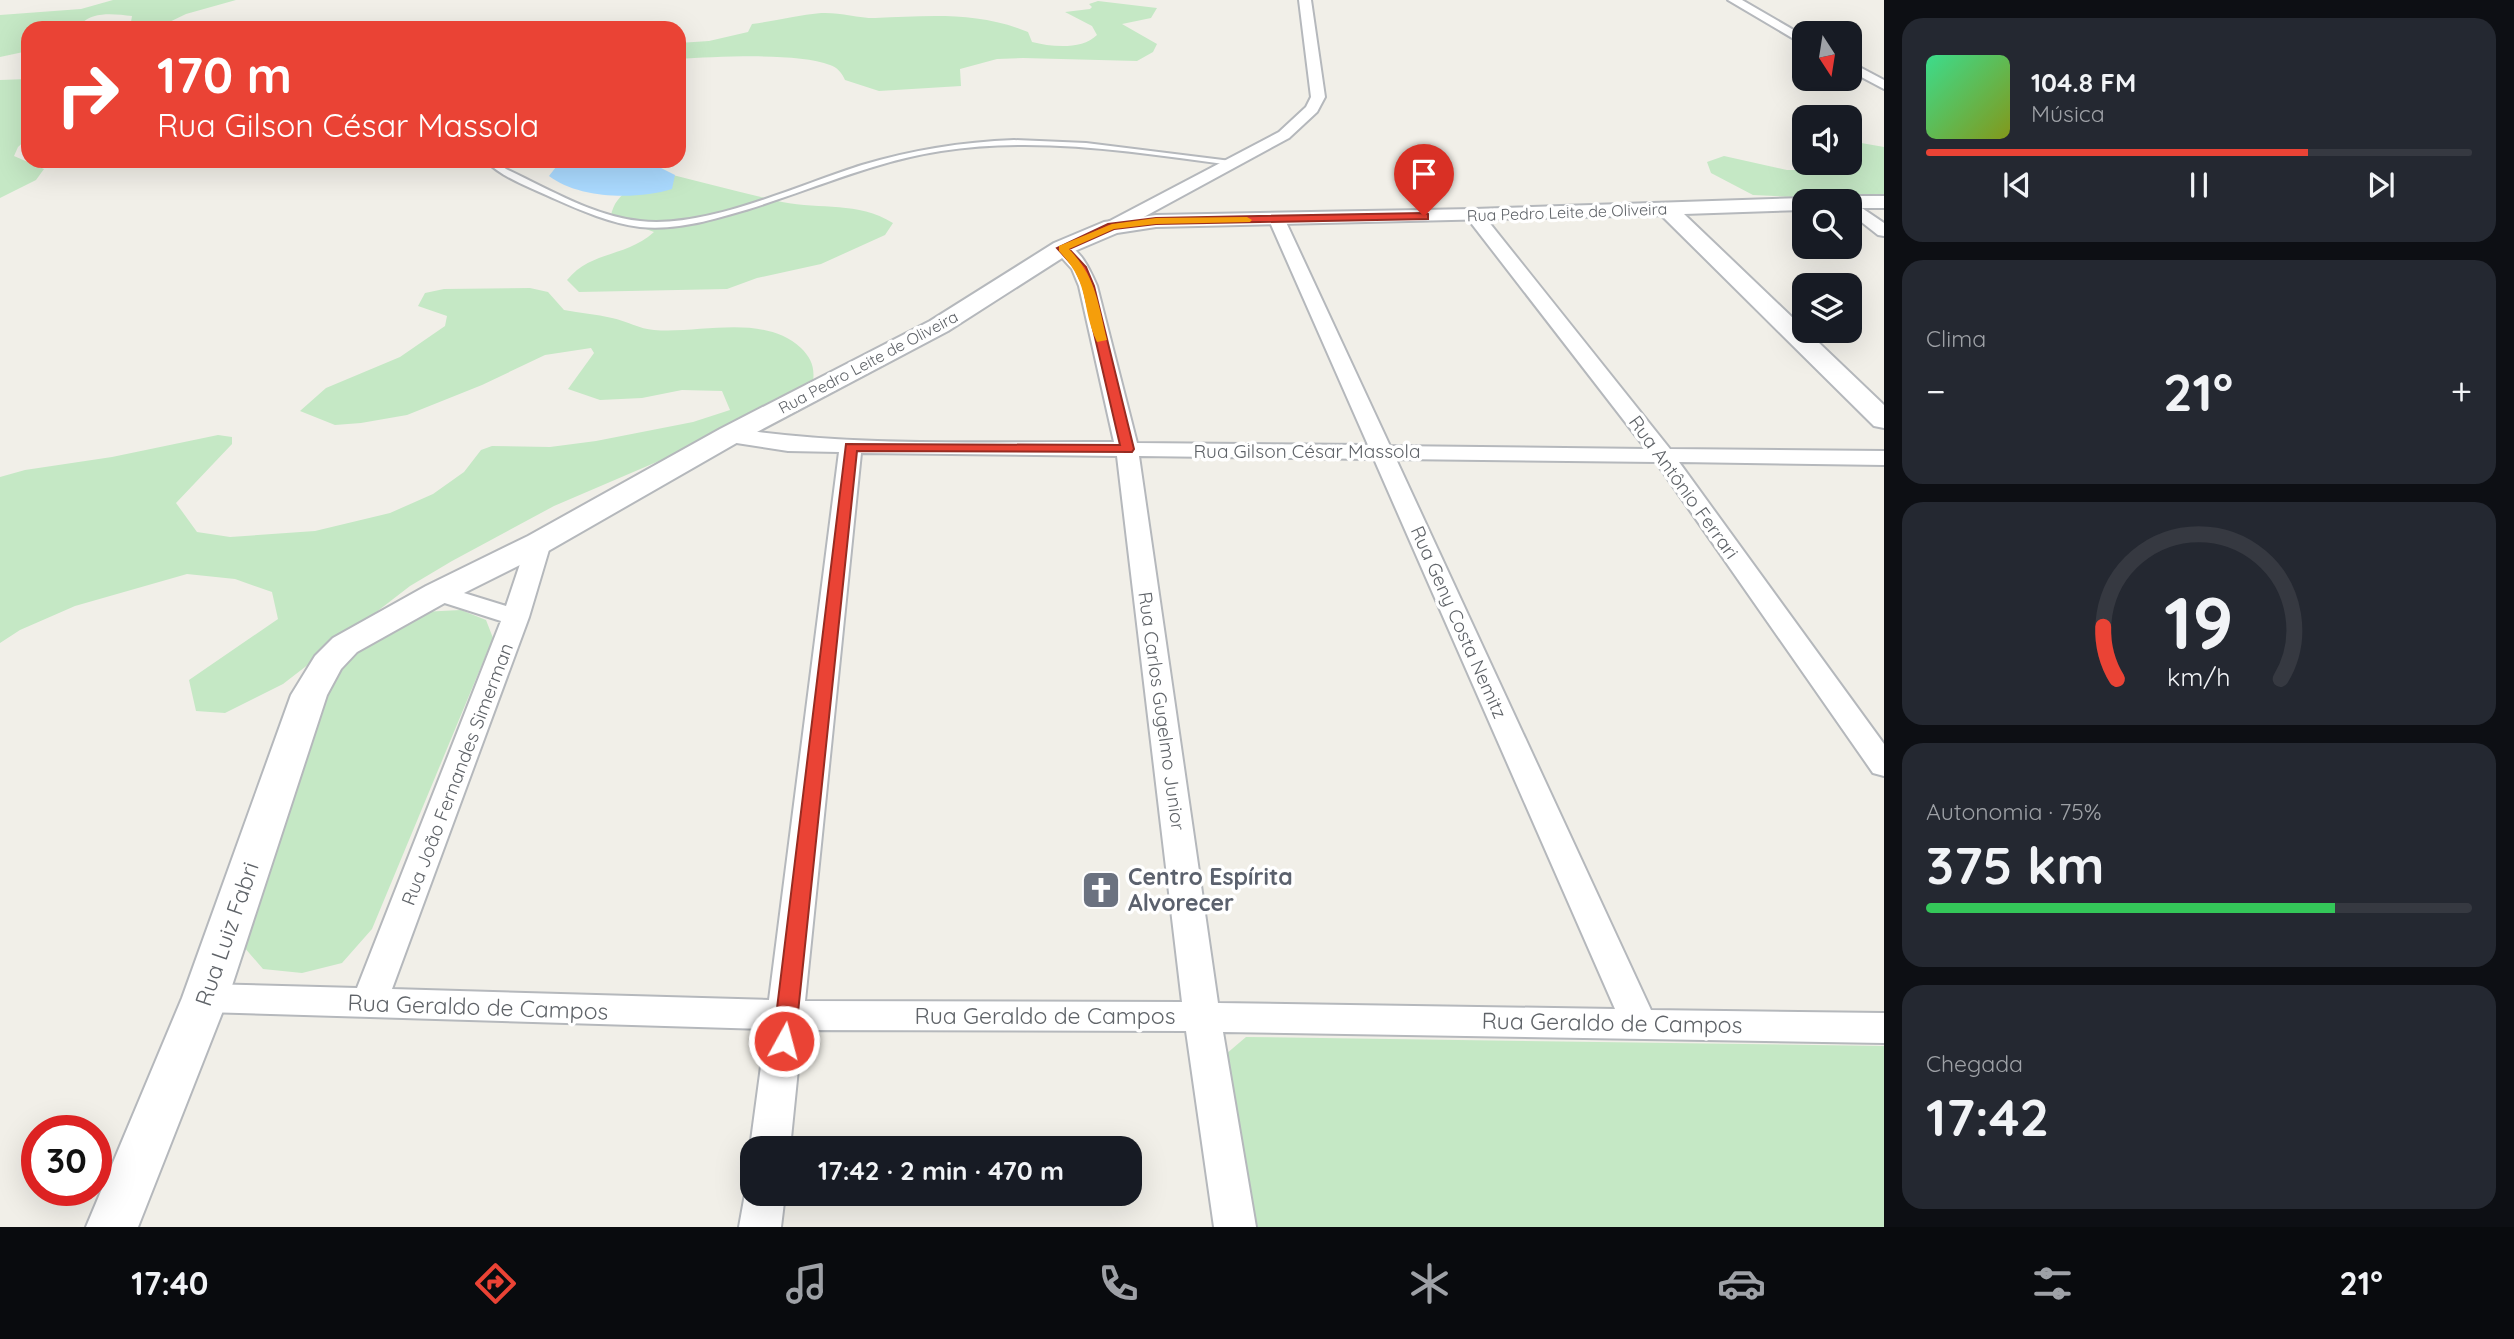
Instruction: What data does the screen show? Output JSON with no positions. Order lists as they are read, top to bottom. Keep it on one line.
{"streets":{"street":["Rua Pedro Leite de Oliveira","Rua Gilson César Massola","Rua Antônio Ferrari","Rua Geny Costa Nemitz","Rua Carlos Gugelmo Junior","Rua João Fernandes Simerman","Rua Luiz Fabri","Rua Geraldo de Campos"]},"crossings":[["Rua Pedro Leite de Oliveira","Rua Gilson César Massola"],["Rua Pedro Leite de Oliveira","Rua Antônio Ferrari"],["Rua Pedro Leite de Oliveira","Rua Geny Costa Nemitz"],["Rua Pedro Leite de Oliveira","Rua Carlos Gugelmo Junior"],["Rua Pedro Leite de Oliveira","Rua João Fernandes Simerman"],["Rua Pedro Leite de Oliveira","Rua Luiz Fabri"],["Rua Gilson César Massola","Rua Antônio Ferrari"],["Rua Gilson César Massola","Rua Geny Costa Nemitz"],["Rua Gilson César Massola","Rua Carlos Gugelmo Junior"],["Rua Geny Costa Nemitz","Rua Geraldo de Campos"],["Rua Carlos Gugelmo Junior","Rua Geraldo de Campos"],["Rua João Fernandes Simerman","Rua Geraldo de Campos"],["Rua Luiz Fabri","Rua Geraldo de Campos"]],"places":{"church":["Centro Espírita Alvorecer"]},"north":"bottom","page":{"turn":["170 m","Rua Gilson César Massola"],"song":["104.8 FM","Música"],"tile":["Clima",["Autonomia · 75%","375 km"],["Chegada","17:42"]],"heat":["−","21°","+"],"limit":"30","trip":"17:42 · 2 min · 470 m","tabs":["17:40","21°"],"gauge":["19","km/h"]}}
